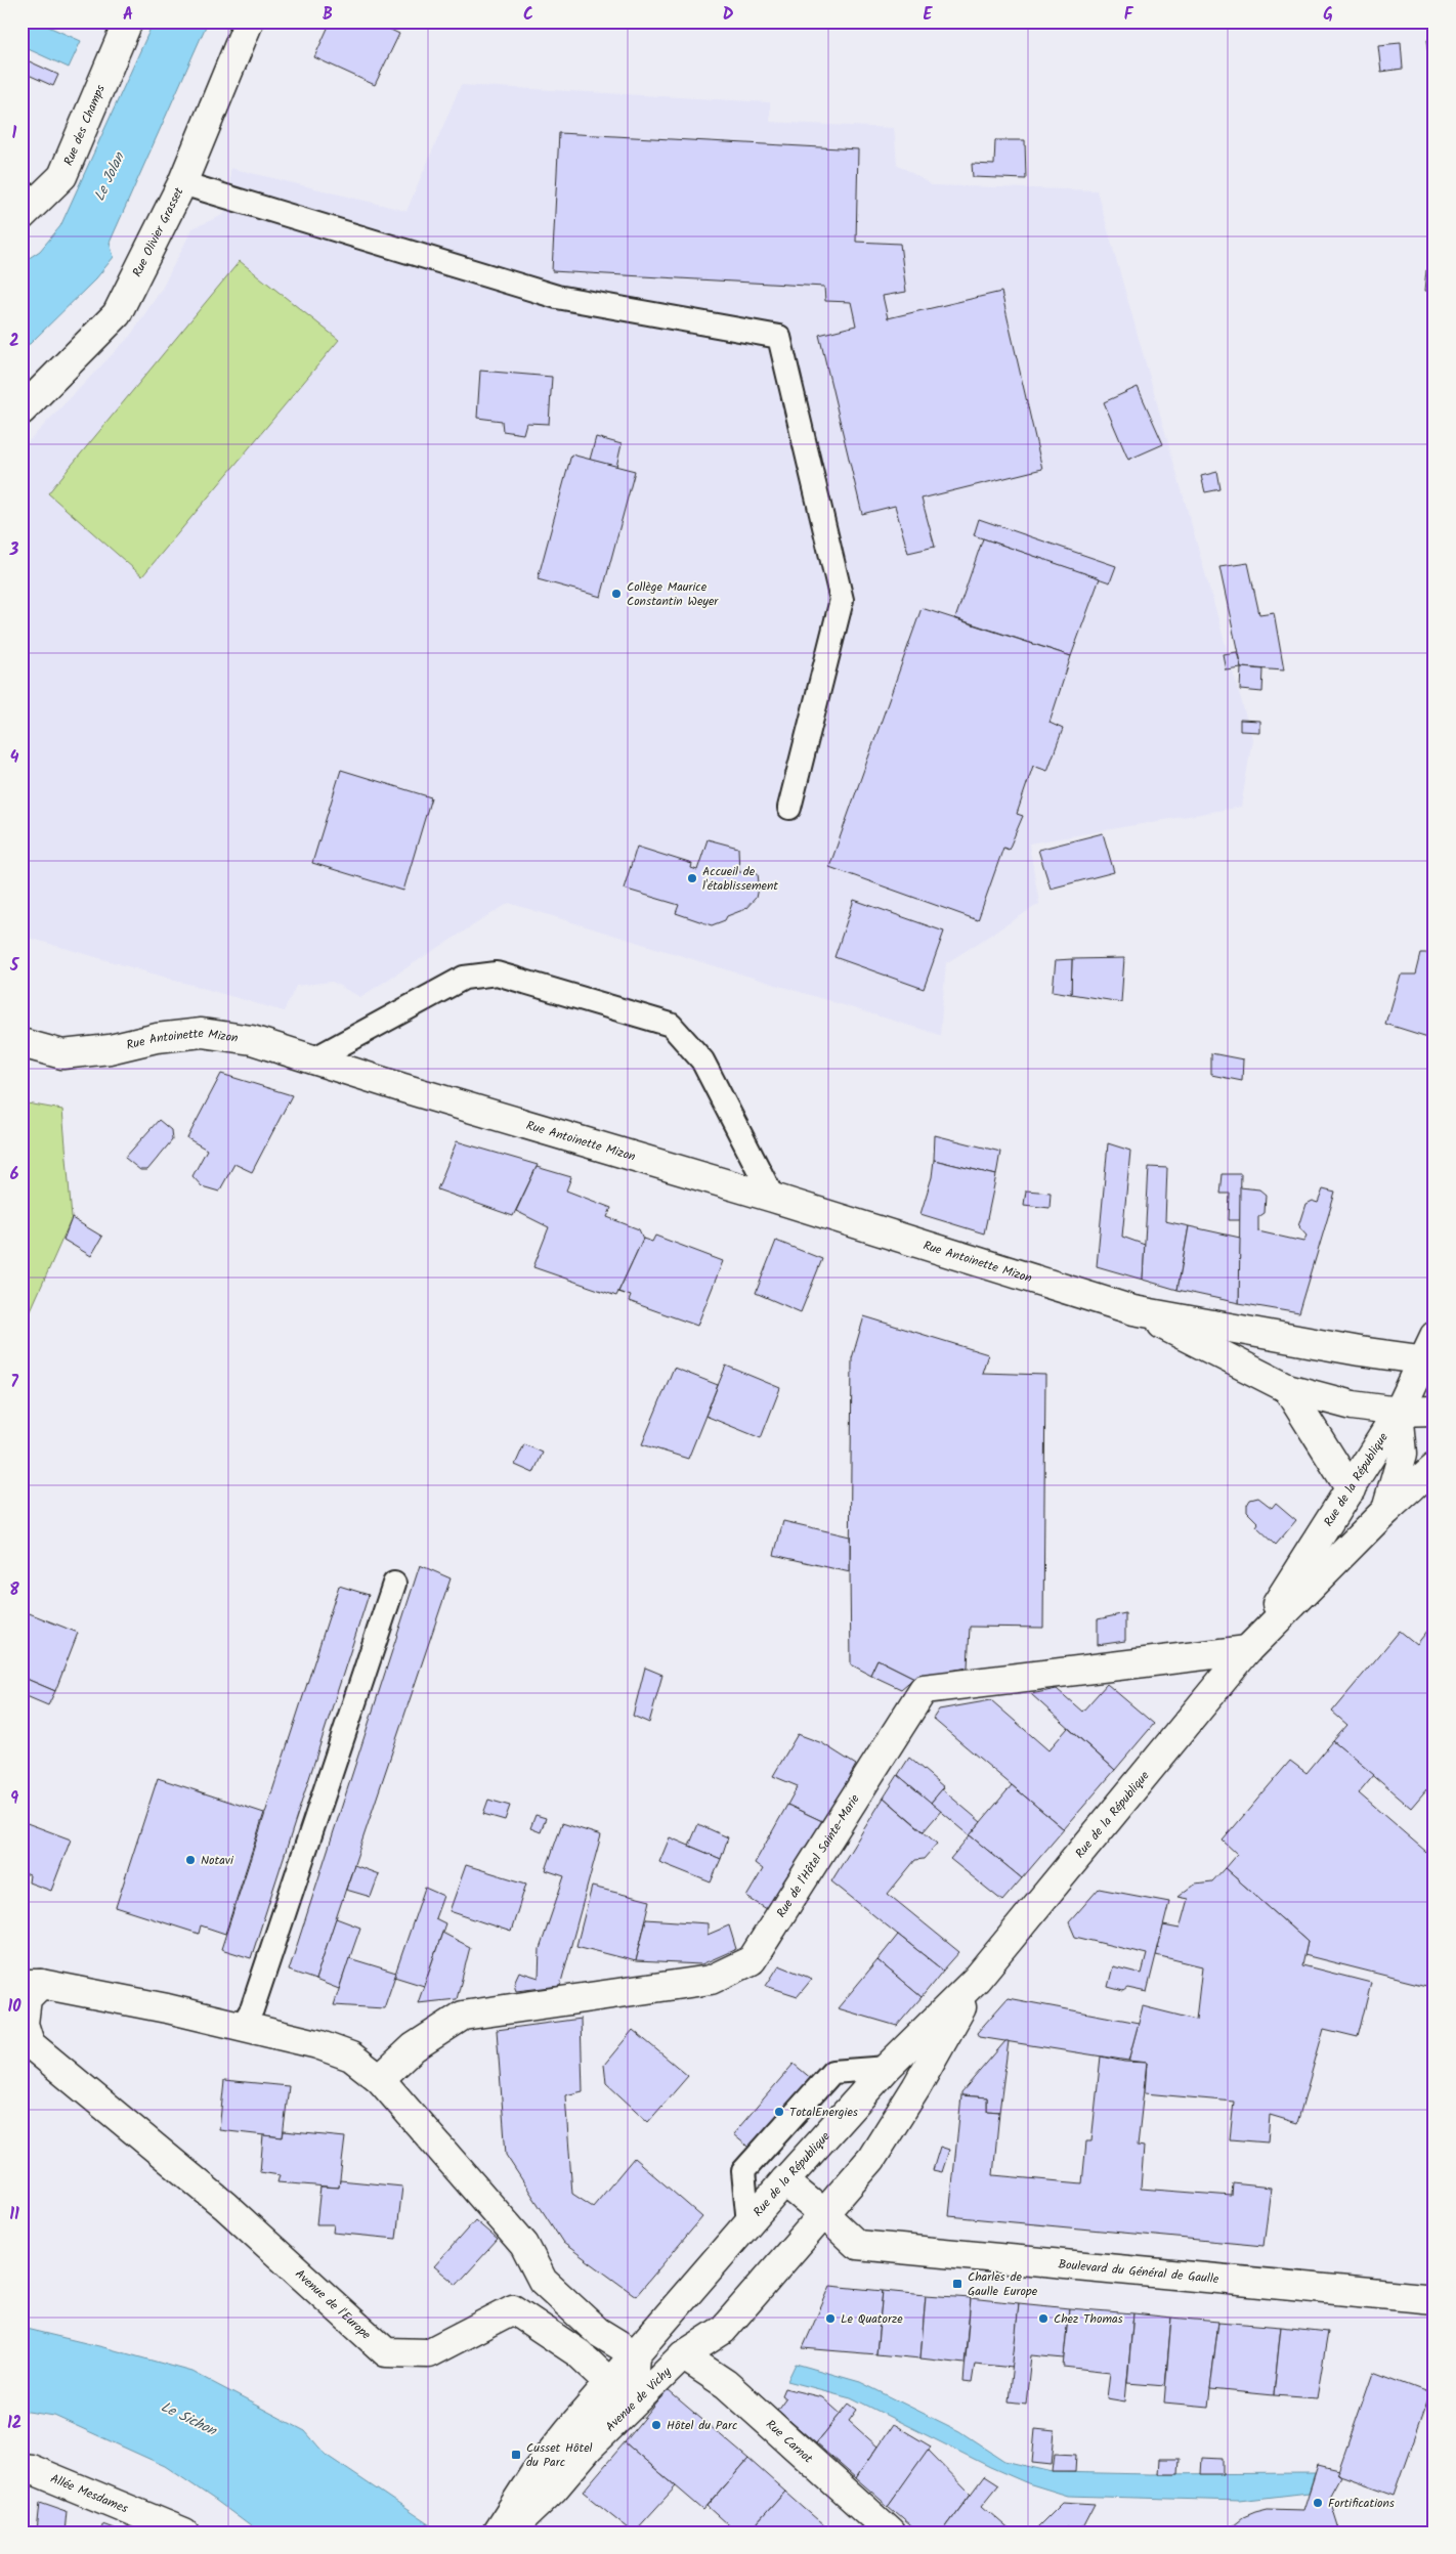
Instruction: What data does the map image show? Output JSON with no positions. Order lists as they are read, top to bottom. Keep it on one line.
{"streets":{"main road":["Rue des Champs","Rue Olivier Grasset","Rue Antoinette Mizon","Rue de la République","Rue de l'Hôtel Sainte-Marie","Boulevard du Général de Gaulle","Avenue de l'Europe","Avenue de Vichy","Rue Carnot","Allée Mesdames"]},"crossings":[["Rue Antoinette Mizon","Rue de la République"],["Rue de la République","Rue de l'Hôtel Sainte-Marie"],["Rue de la République","Boulevard du Général de Gaulle"],["Rue de la République","Avenue de Vichy"],["Rue de la République","Rue Carnot"],["Avenue de Vichy","Rue Carnot"]],"water":["Le Jolan","Le Sichon"],"places":{"other":["Collège Maurice Constantin Weyer","Accueil de l'établissement","Notavi","TotalEnergies","Le Quatorze","Chez Thomas","Hôtel du Parc","Fortifications"],"transit":["Charles de Gaulle Europe","Cusset Hôtel du Parc"]},"grid":{"columns":["A","B","C","D","E","F","G"],"rows":["1","2","3","4","5","6","7","8","9","10","11","12"]}}
